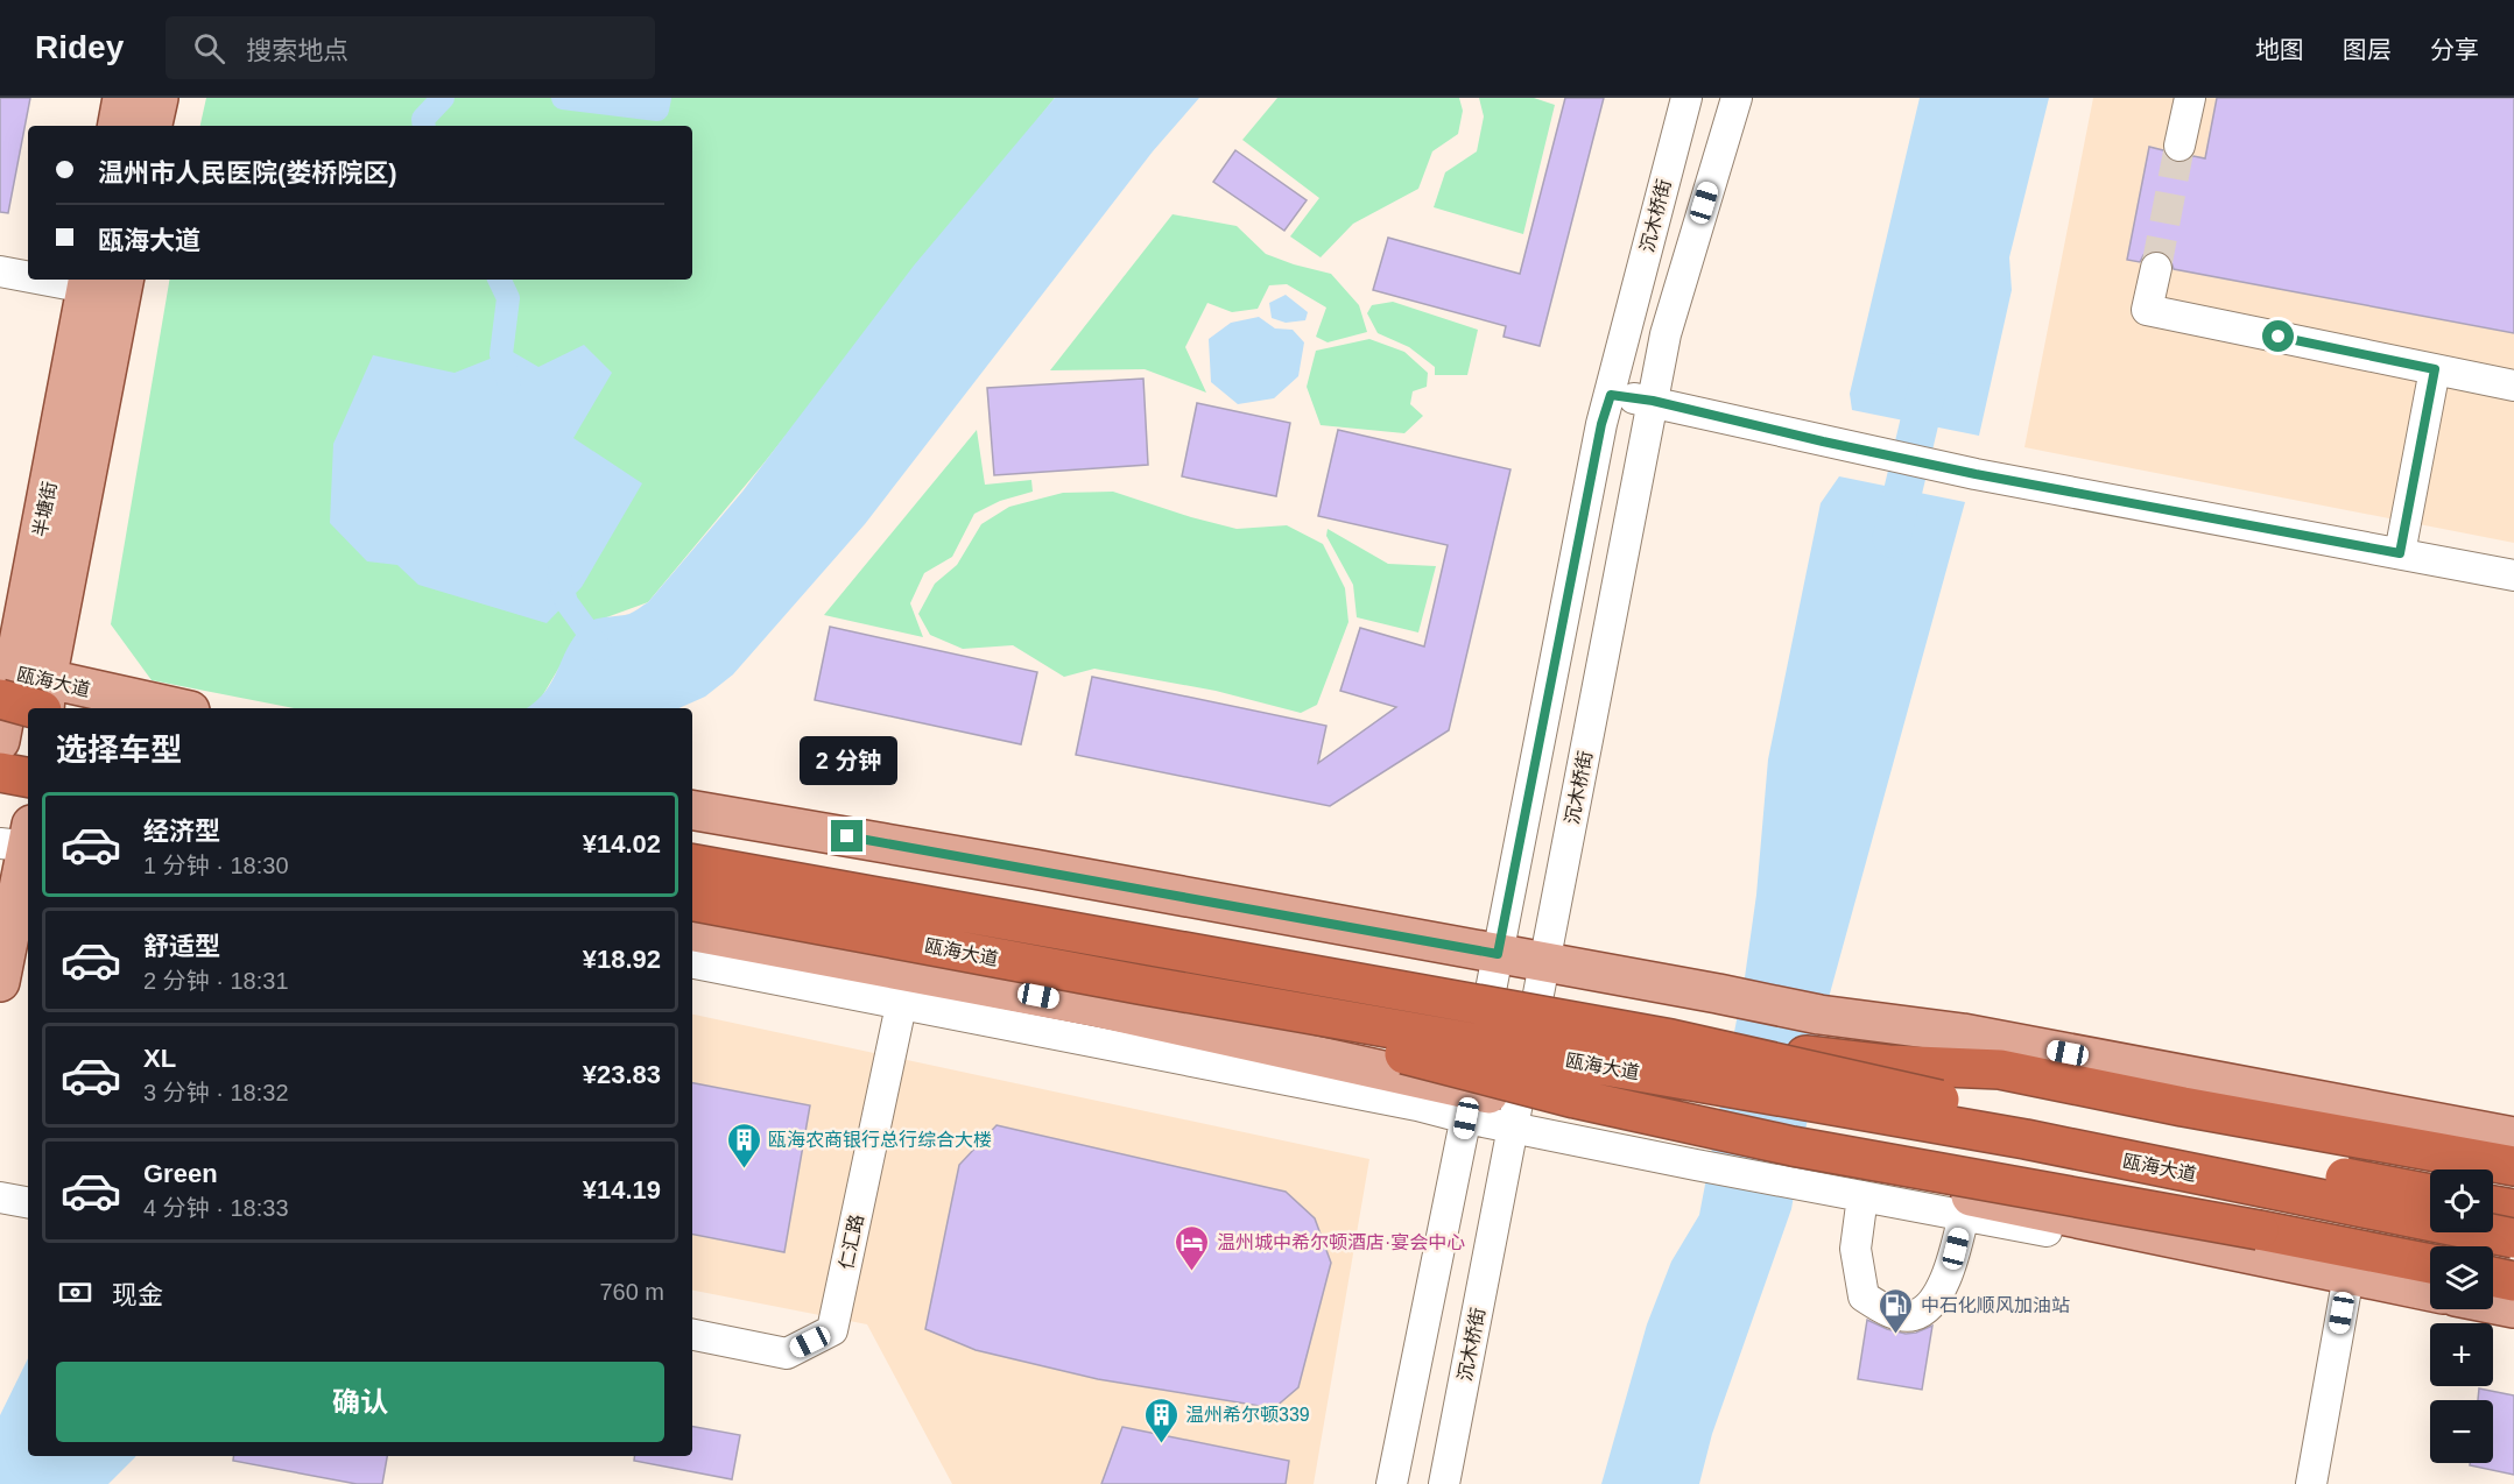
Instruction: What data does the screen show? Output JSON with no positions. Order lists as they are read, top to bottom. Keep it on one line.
{"streets":{"highway":["瓯海大道"],"main road":["半塘街"],"street":["沉木桥街","仁汇路"]},"crossings":[["沉木桥街","瓯海大道"],["半塘街","瓯海大道"]],"places":{"building":["瓯海农商银行总行综合大楼","温州希尔顿339"],"hotel":["温州城中希尔顿酒店·宴会中心"],"fuel station":["中石化顺风加油站"]},"page":{"header":"Ridey","search":"搜索地点","nav":["地图","图层","分享"],"banner":["温州市人民医院(娄桥院区)","瓯海大道"],"heading":"选择车型","bubble":"2 分钟","list":[{"name":"经济型","note":"1 分钟 · 18:30","value":"¥14.02"},{"name":"舒适型","note":"2 分钟 · 18:31","value":"¥18.92"},{"name":"XL","note":"3 分钟 · 18:32","value":"¥23.83"},{"name":"Green","note":"4 分钟 · 18:33","value":"¥14.19"}],"map_buttons":["+","−"],"pay":["现金","760 m"],"buttons":"确认"}}
